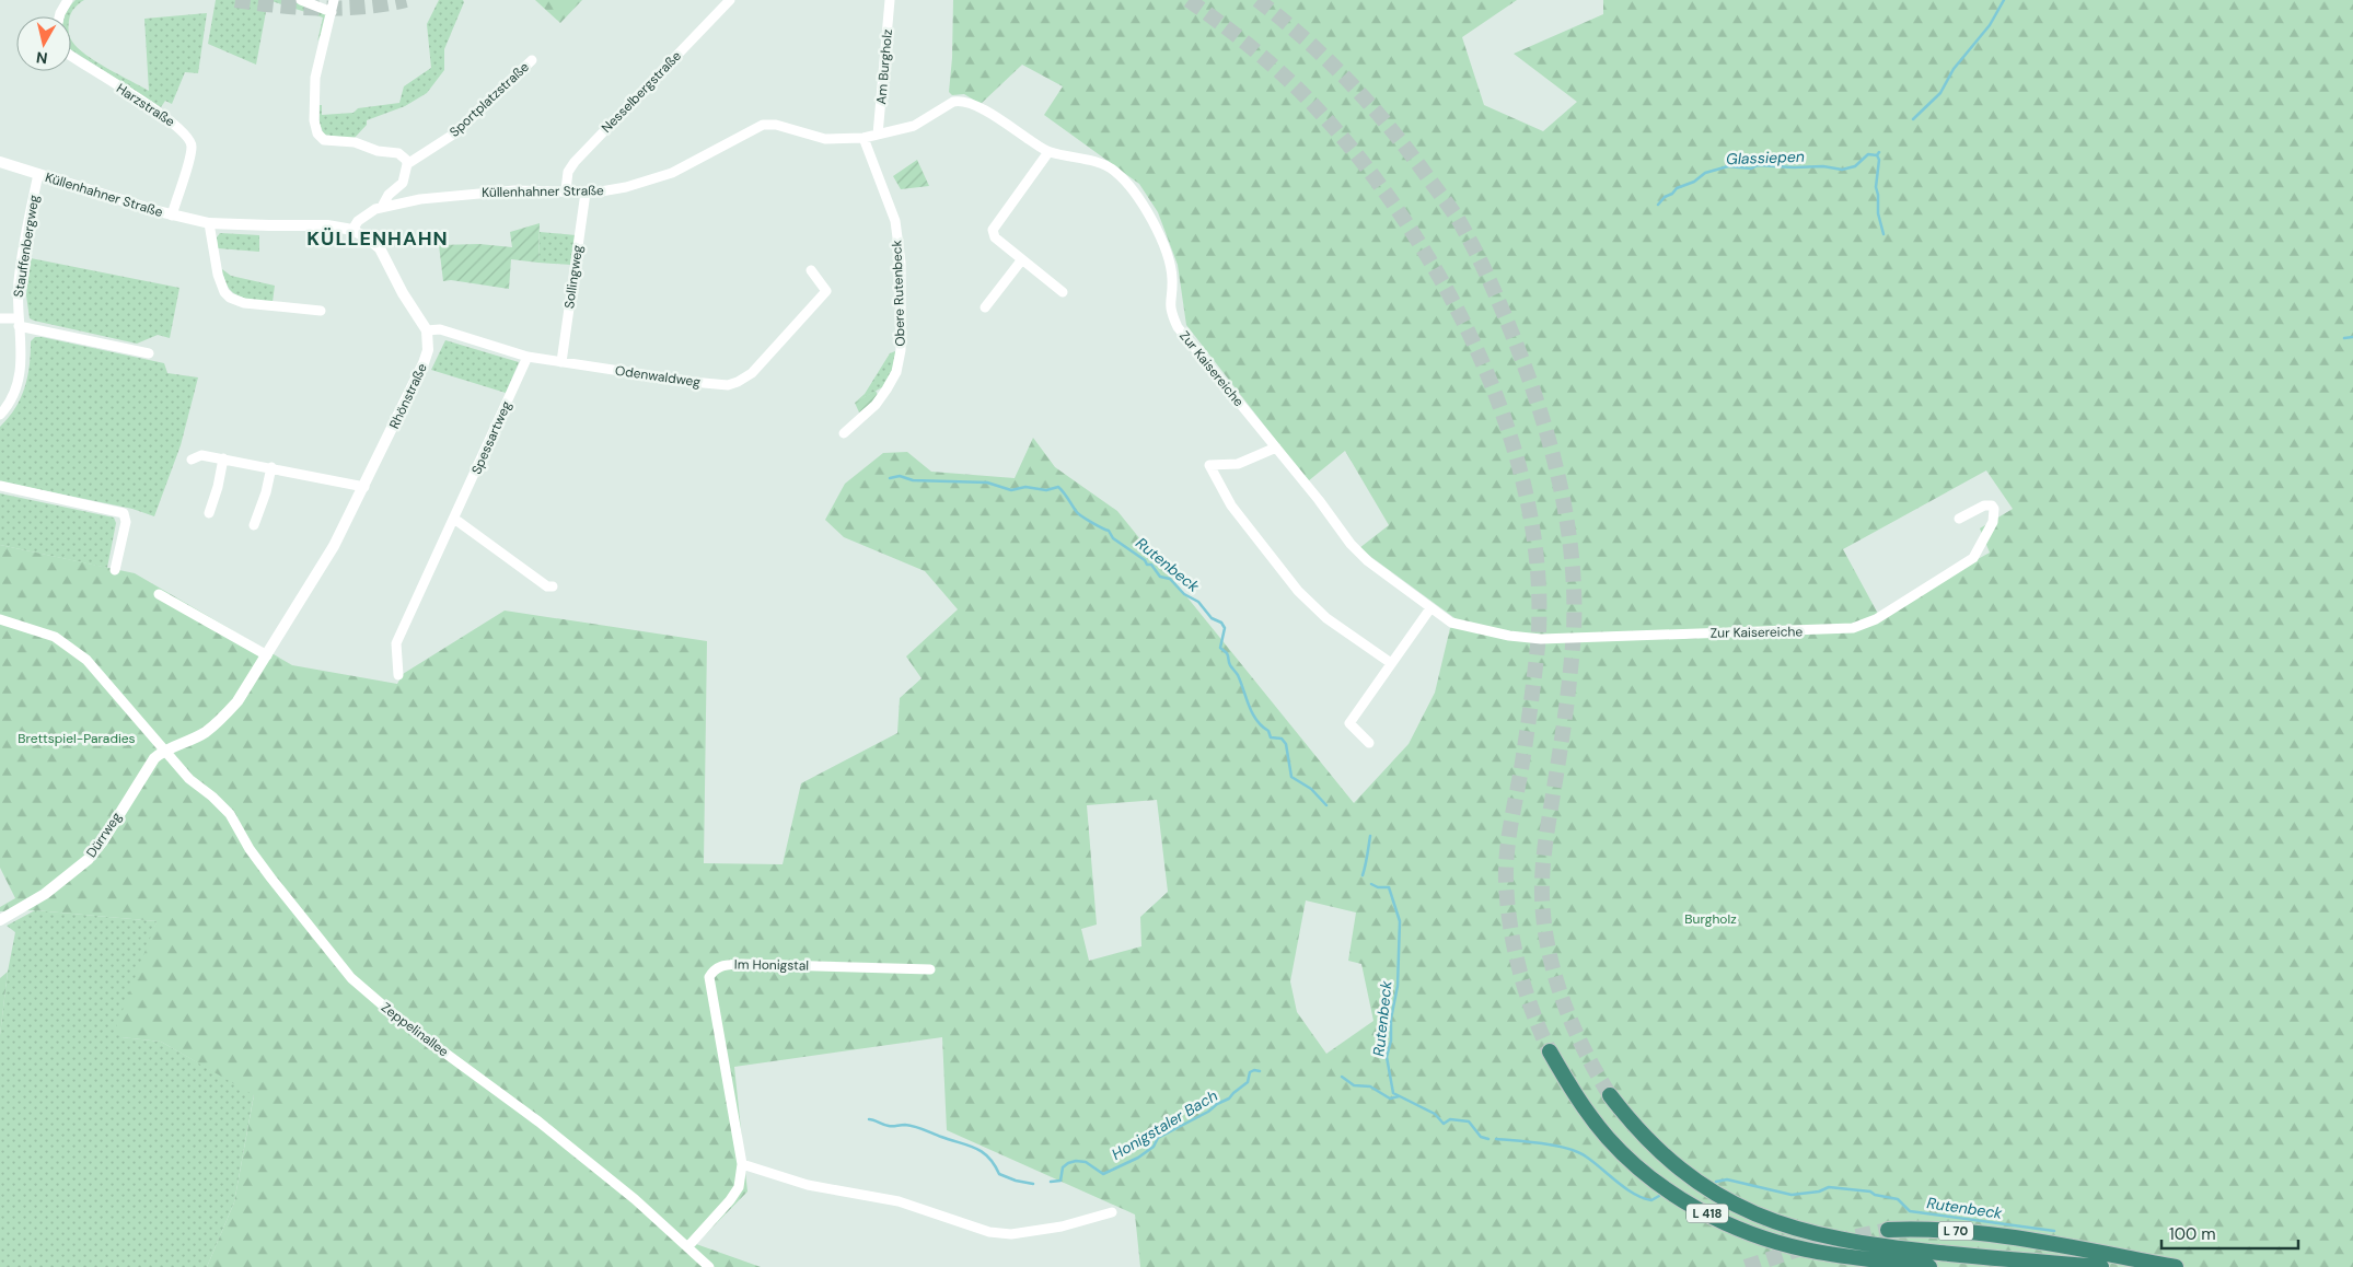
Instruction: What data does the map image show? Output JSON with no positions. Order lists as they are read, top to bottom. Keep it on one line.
{"streets":{"highway":["L 418","L 70"],"street":["Am Burgholz","Nesselbergstraße","Sportplatzstraße","Harzstraße","Küllenhahner Straße","Stauffenbergweg","Sollingweg","Obere Rutenbeck","Zur Kaisereiche","Odenwaldweg","Rhönstraße","Spessartweg","Dürrweg","Im Honigstal","Zeppelinallee"]},"crossings":[["Am Burgholz","Küllenhahner Straße"],["Nesselbergstraße","Küllenhahner Straße"],["Harzstraße","Küllenhahner Straße"],["Küllenhahner Straße","Stauffenbergweg"],["Küllenhahner Straße","Sollingweg"],["Küllenhahner Straße","Obere Rutenbeck"],["Küllenhahner Straße","Zur Kaisereiche"],["Sollingweg","Odenwaldweg"],["Odenwaldweg","Rhönstraße"],["Odenwaldweg","Spessartweg"],["Rhönstraße","Dürrweg"],["Rhönstraße","Zeppelinallee"],["Dürrweg","Zeppelinallee"],["Im Honigstal","Zeppelinallee"]],"districts":["KÜLLENHAHN"],"water":["Glassiepen","Rutenbeck","Honigstaler Bach"],"parks":["Brettspiel-Paradies","Burgholz"],"scale_bar":"100 m","north":"bottom"}
